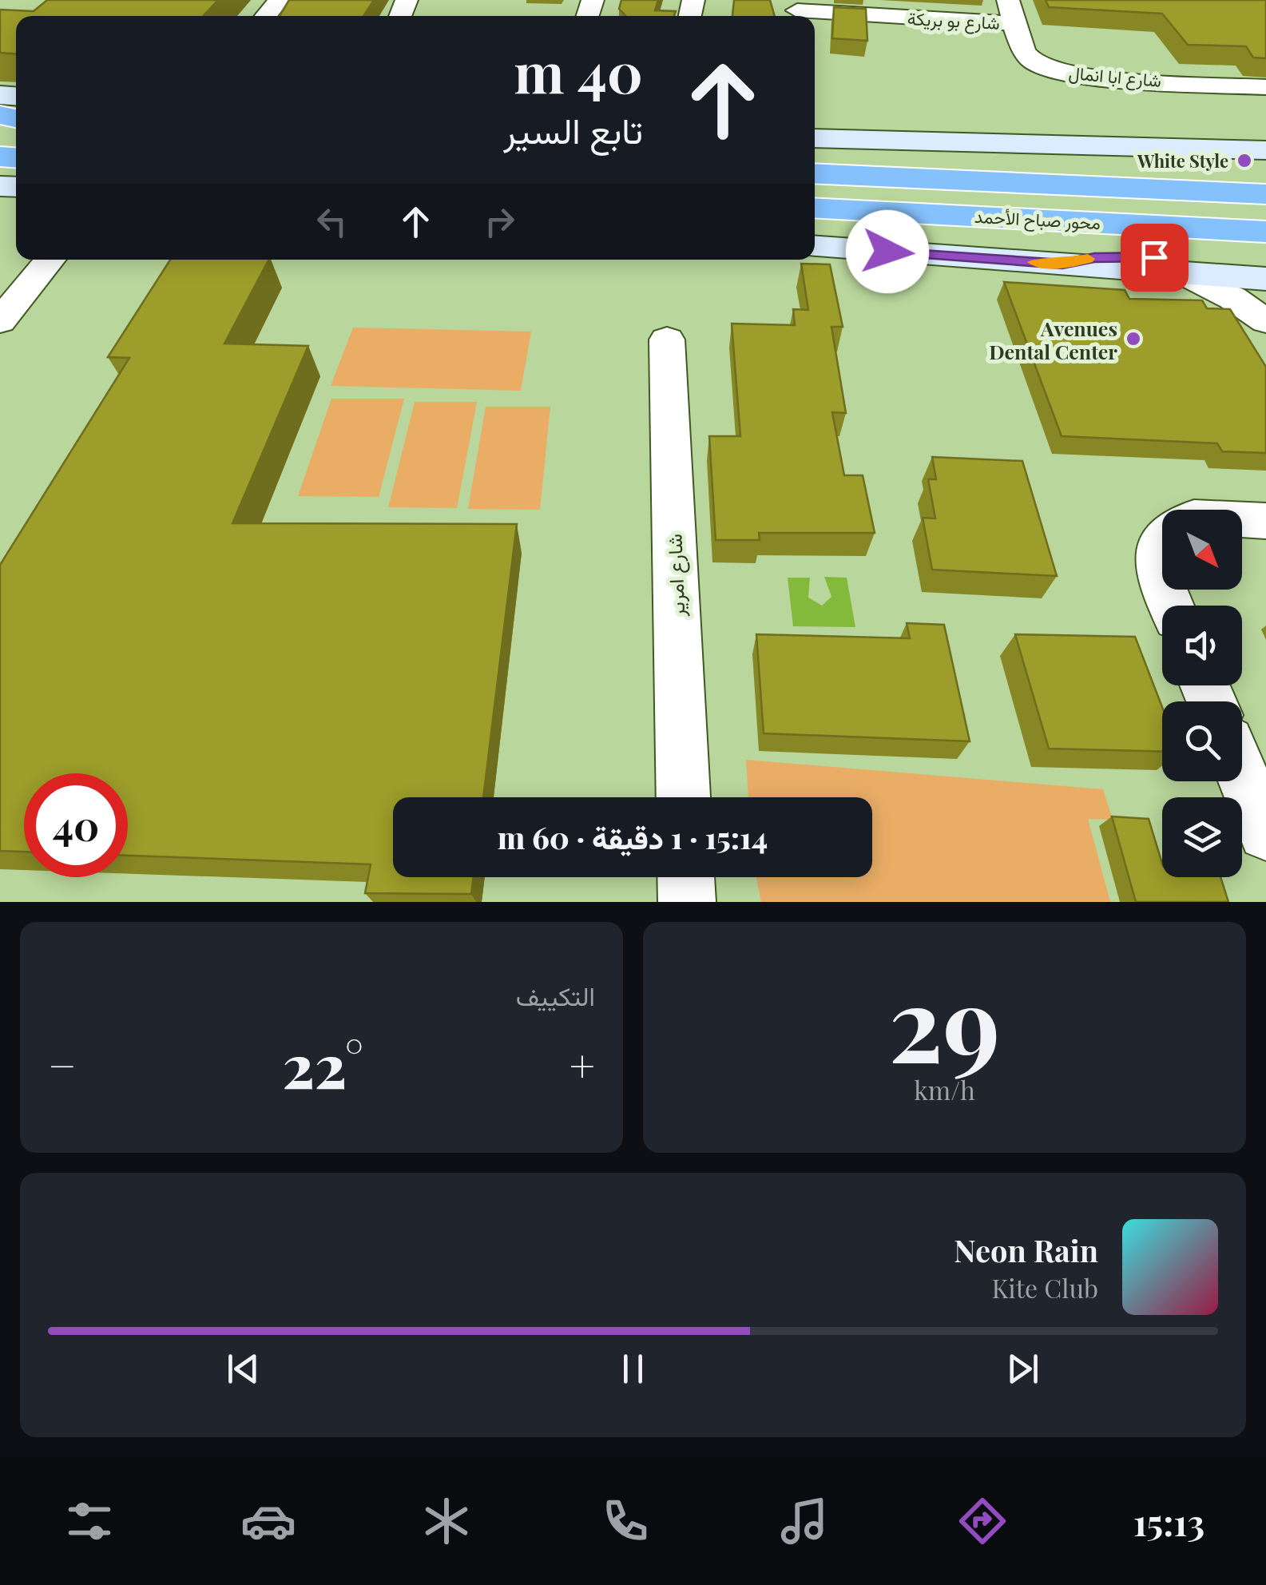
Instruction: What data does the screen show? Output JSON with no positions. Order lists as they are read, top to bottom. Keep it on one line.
{"streets":{"highway":["محور صباح الأحمد"],"street":["شارع بو بريكة","شارع ابا انمال","شارع امرير"]},"crossings":[["شارع بو بريكة","شارع ابا انمال"]],"places":["White Style","Avenues Dental Center"],"north":"bottom right","page":{"turn":["40 m","تابع السير"],"limit":"40","trip":"15:14 · 1 دقيقة · 60 m","tile":[["29","km/h"],"التكييف"],"heat":["−","22°","+"],"song":["Neon Rain","Kite Club"],"tabs":"15:13"}}
